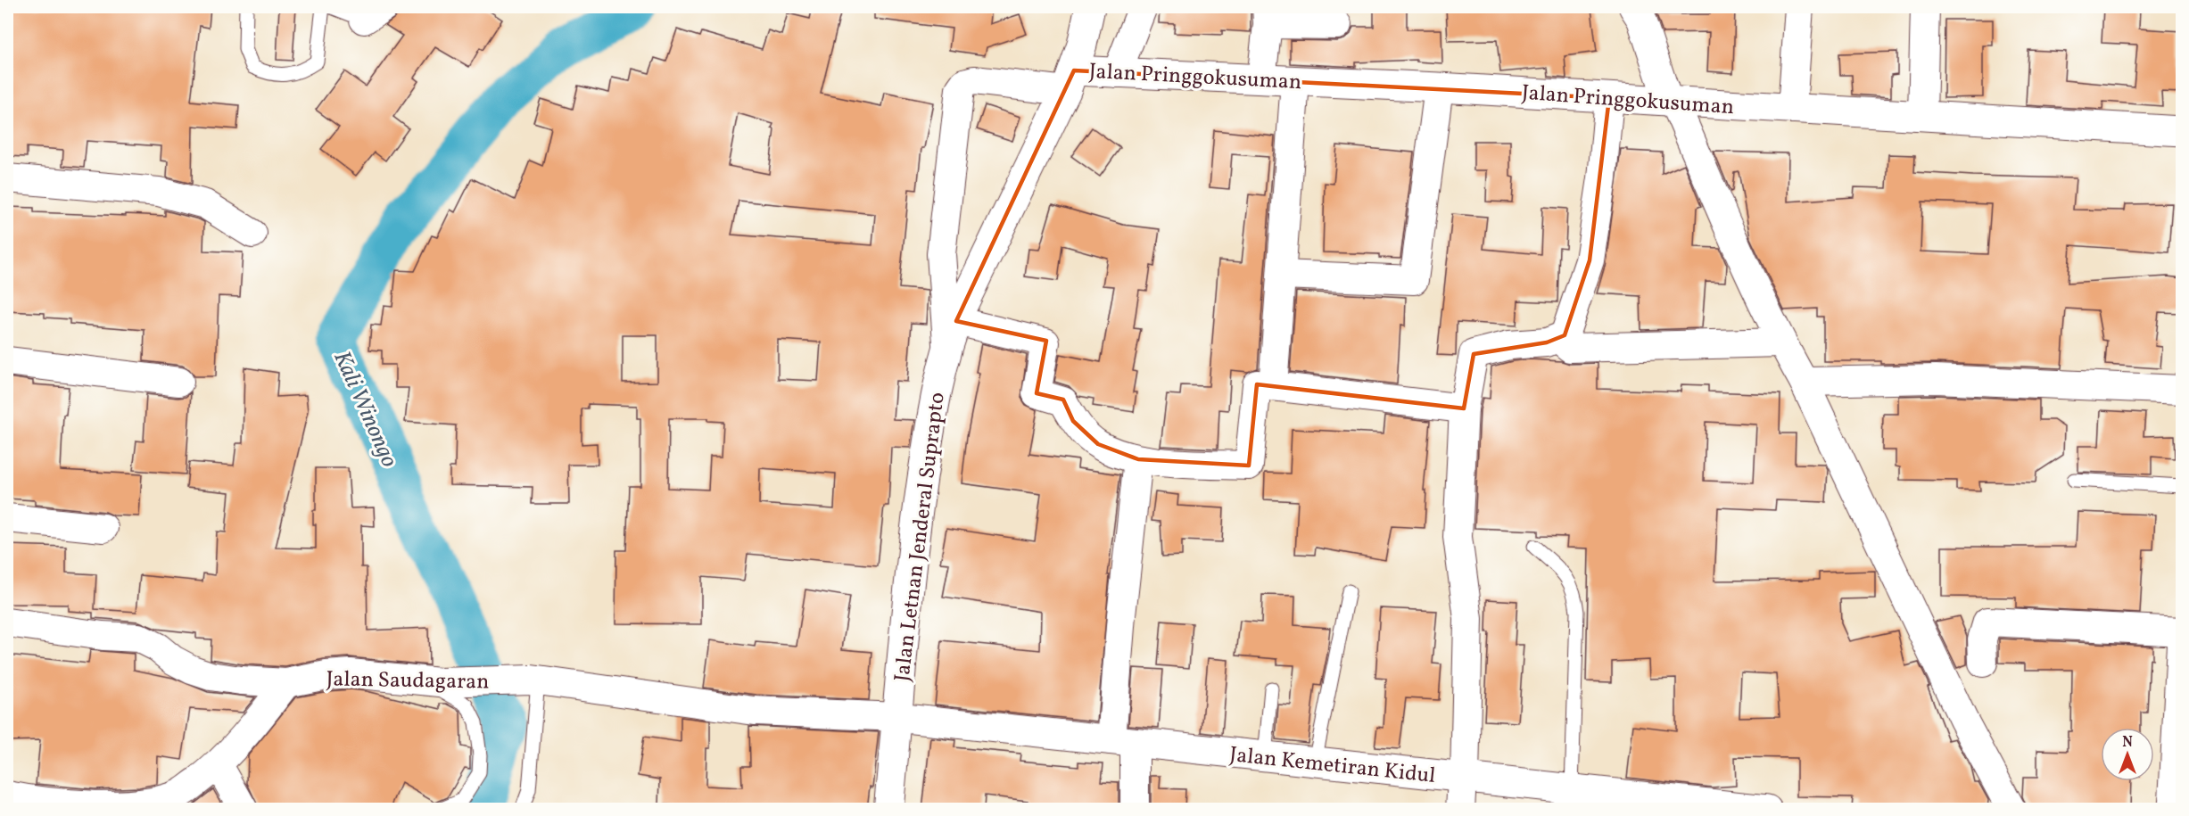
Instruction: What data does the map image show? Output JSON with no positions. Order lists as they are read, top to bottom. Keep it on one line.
{"streets":{"street":["Jalan Pringgokusuman","Jalan Letnan Jenderal Suprapto","Jalan Saudagaran","Jalan Kemetiran Kidul"]},"crossings":[["Jalan Pringgokusuman","Jalan Letnan Jenderal Suprapto"],["Jalan Letnan Jenderal Suprapto","Jalan Saudagaran"],["Jalan Letnan Jenderal Suprapto","Jalan Kemetiran Kidul"],["Jalan Saudagaran","Jalan Kemetiran Kidul"]],"water":["Kali Winongo"],"north":"top"}
